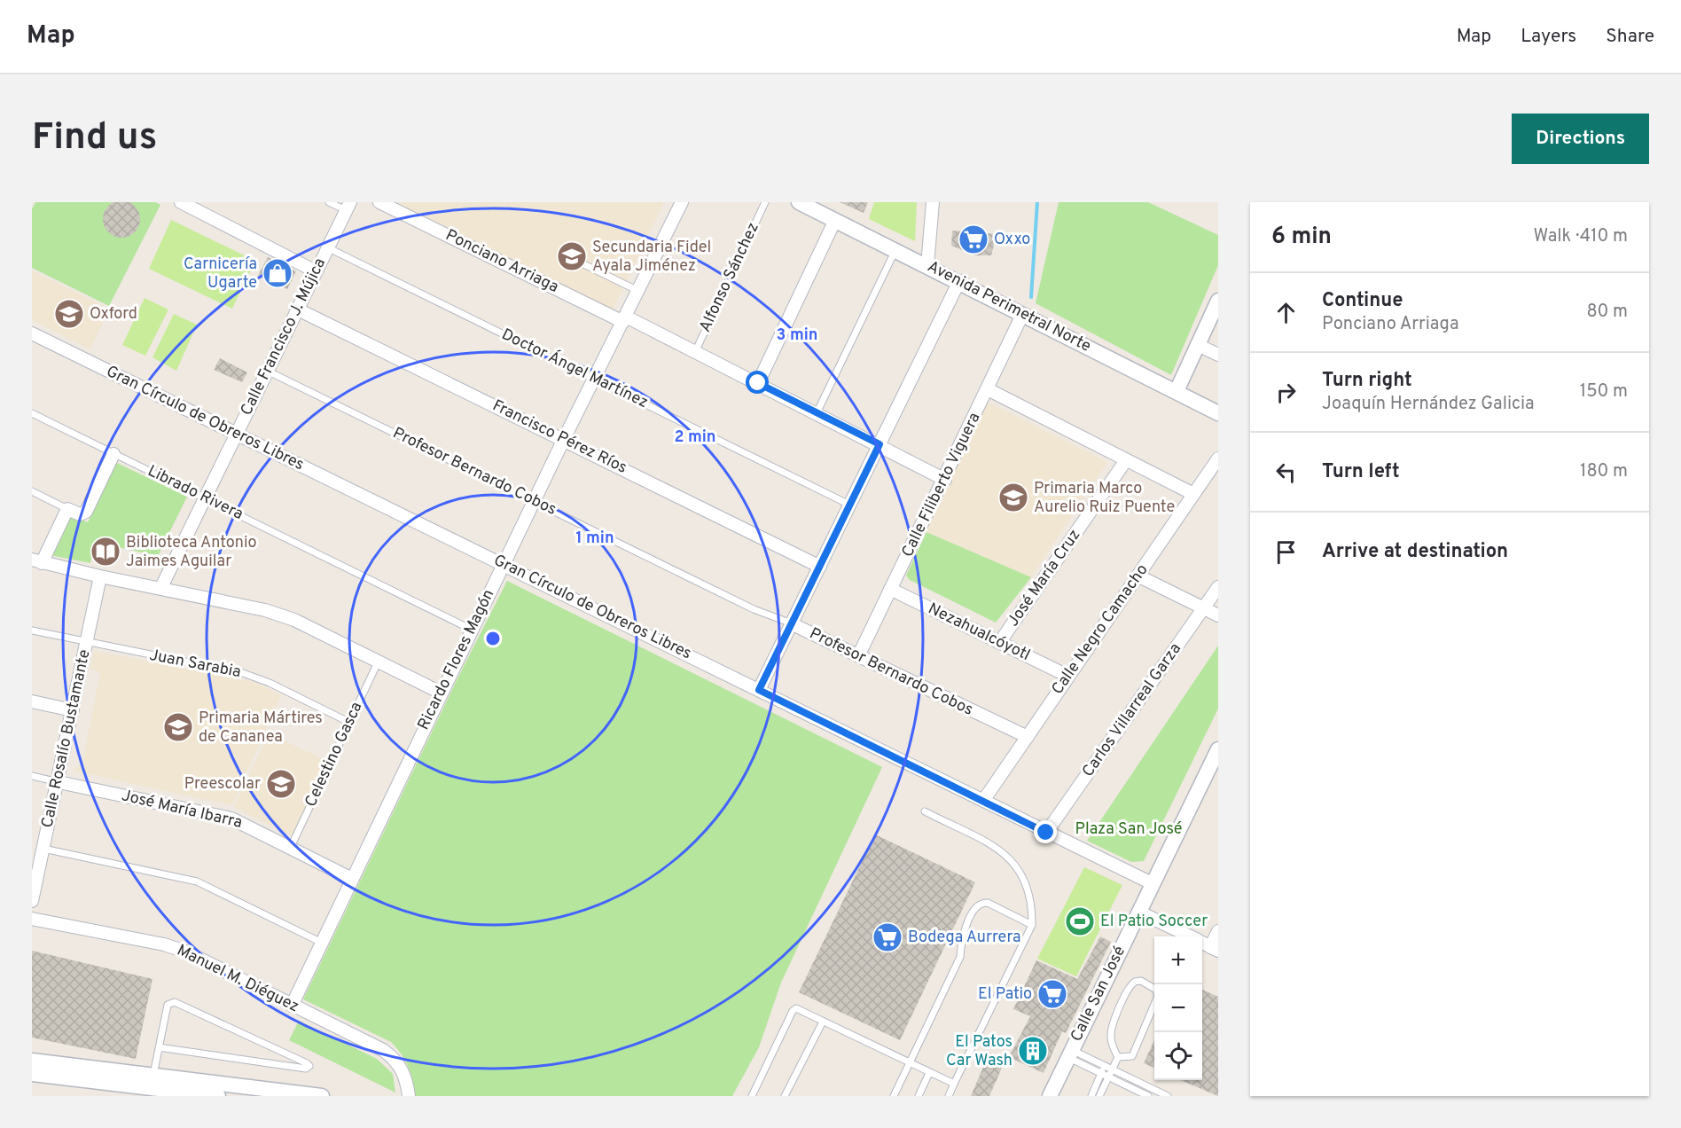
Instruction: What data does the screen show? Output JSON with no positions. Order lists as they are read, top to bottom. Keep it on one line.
{"streets":{"street":["Ponciano Arriaga","Avenida Perimetral Norte","Calle Francisco J. Mújica","Gran Círculo de Obreros Libres","Francisco Pérez Ríos","Profesor Bernardo Cobos","Calle Filiberto Viguera","José María Cruz","Calle Negro Camacho","Nezahualcóyotl","Ricardo Flores Magón","Carlos Villarreal Garza","Calle Rosalío Bustamante","José María Ibarra","Manuel M. Diéguez","Calle San José"],"lane":["Alfonso Sánchez","Doctor Ángel Martínez","Librado Rivera","Juan Sarabia","Celestino Gasca"]},"crossings":[["Ponciano Arriaga","Alfonso Sánchez"],["Ponciano Arriaga","Calle Filiberto Viguera"],["Ponciano Arriaga","Ricardo Flores Magón"],["Avenida Perimetral Norte","Calle Filiberto Viguera"],["Calle Francisco J. Mújica","Doctor Ángel Martínez"],["Calle Francisco J. Mújica","Gran Círculo de Obreros Libres"],["Calle Francisco J. Mújica","Francisco Pérez Ríos"],["Calle Francisco J. Mújica","Profesor Bernardo Cobos"],["Calle Francisco J. Mújica","Librado Rivera"],["Doctor Ángel Martínez","Ricardo Flores Magón"],["Gran Círculo de Obreros Libres","Calle Negro Camacho"],["Gran Círculo de Obreros Libres","Ricardo Flores Magón"],["Gran Círculo de Obreros Libres","Carlos Villarreal Garza"],["Gran Círculo de Obreros Libres","Calle San José"],["Francisco Pérez Ríos","Ricardo Flores Magón"],["Profesor Bernardo Cobos","Calle Filiberto Viguera"],["Profesor Bernardo Cobos","Calle Negro Camacho"],["Profesor Bernardo Cobos","Ricardo Flores Magón"],["Calle Filiberto Viguera","Nezahualcóyotl"],["Librado Rivera","Ricardo Flores Magón"],["José María Cruz","Nezahualcóyotl"],["Calle Negro Camacho","Nezahualcóyotl"],["Ricardo Flores Magón","José María Ibarra"],["Ricardo Flores Magón","Manuel M. Diéguez"],["Juan Sarabia","Calle Rosalío Bustamante"],["Juan Sarabia","Celestino Gasca"],["Calle Rosalío Bustamante","José María Ibarra"],["Celestino Gasca","José María Ibarra"]],"parks":["Plaza San José"],"places":{"supermarket":["Oxxo","Bodega Aurrera","El Patio"],"school or university":["Secundaria Fidel Ayala Jiménez","Oxford","Primaria Marco Aurelio Ruiz Puente","Primaria Mártires de Cananea","Preescolar"],"shop":["Carnicería Ugarte"],"library":["Biblioteca Antonio Jaimes Aguilar"],"sports":["El Patio Soccer"],"building":["El Patos Car Wash"]},"page":{"header":"Map","nav":["Map","Layers","Share"],"buttons":"Directions","title":"Find us","heading":["6 min","Walk · 410 m"],"list":[["Continue","Ponciano Arriaga","80 m"],["Turn right","Joaquín Hernández Galicia","150 m"],["Turn left","180 m"],"Arrive at destination"],"map_buttons":["+","−"]},"rings":["3 min","2 min","1 min"]}
